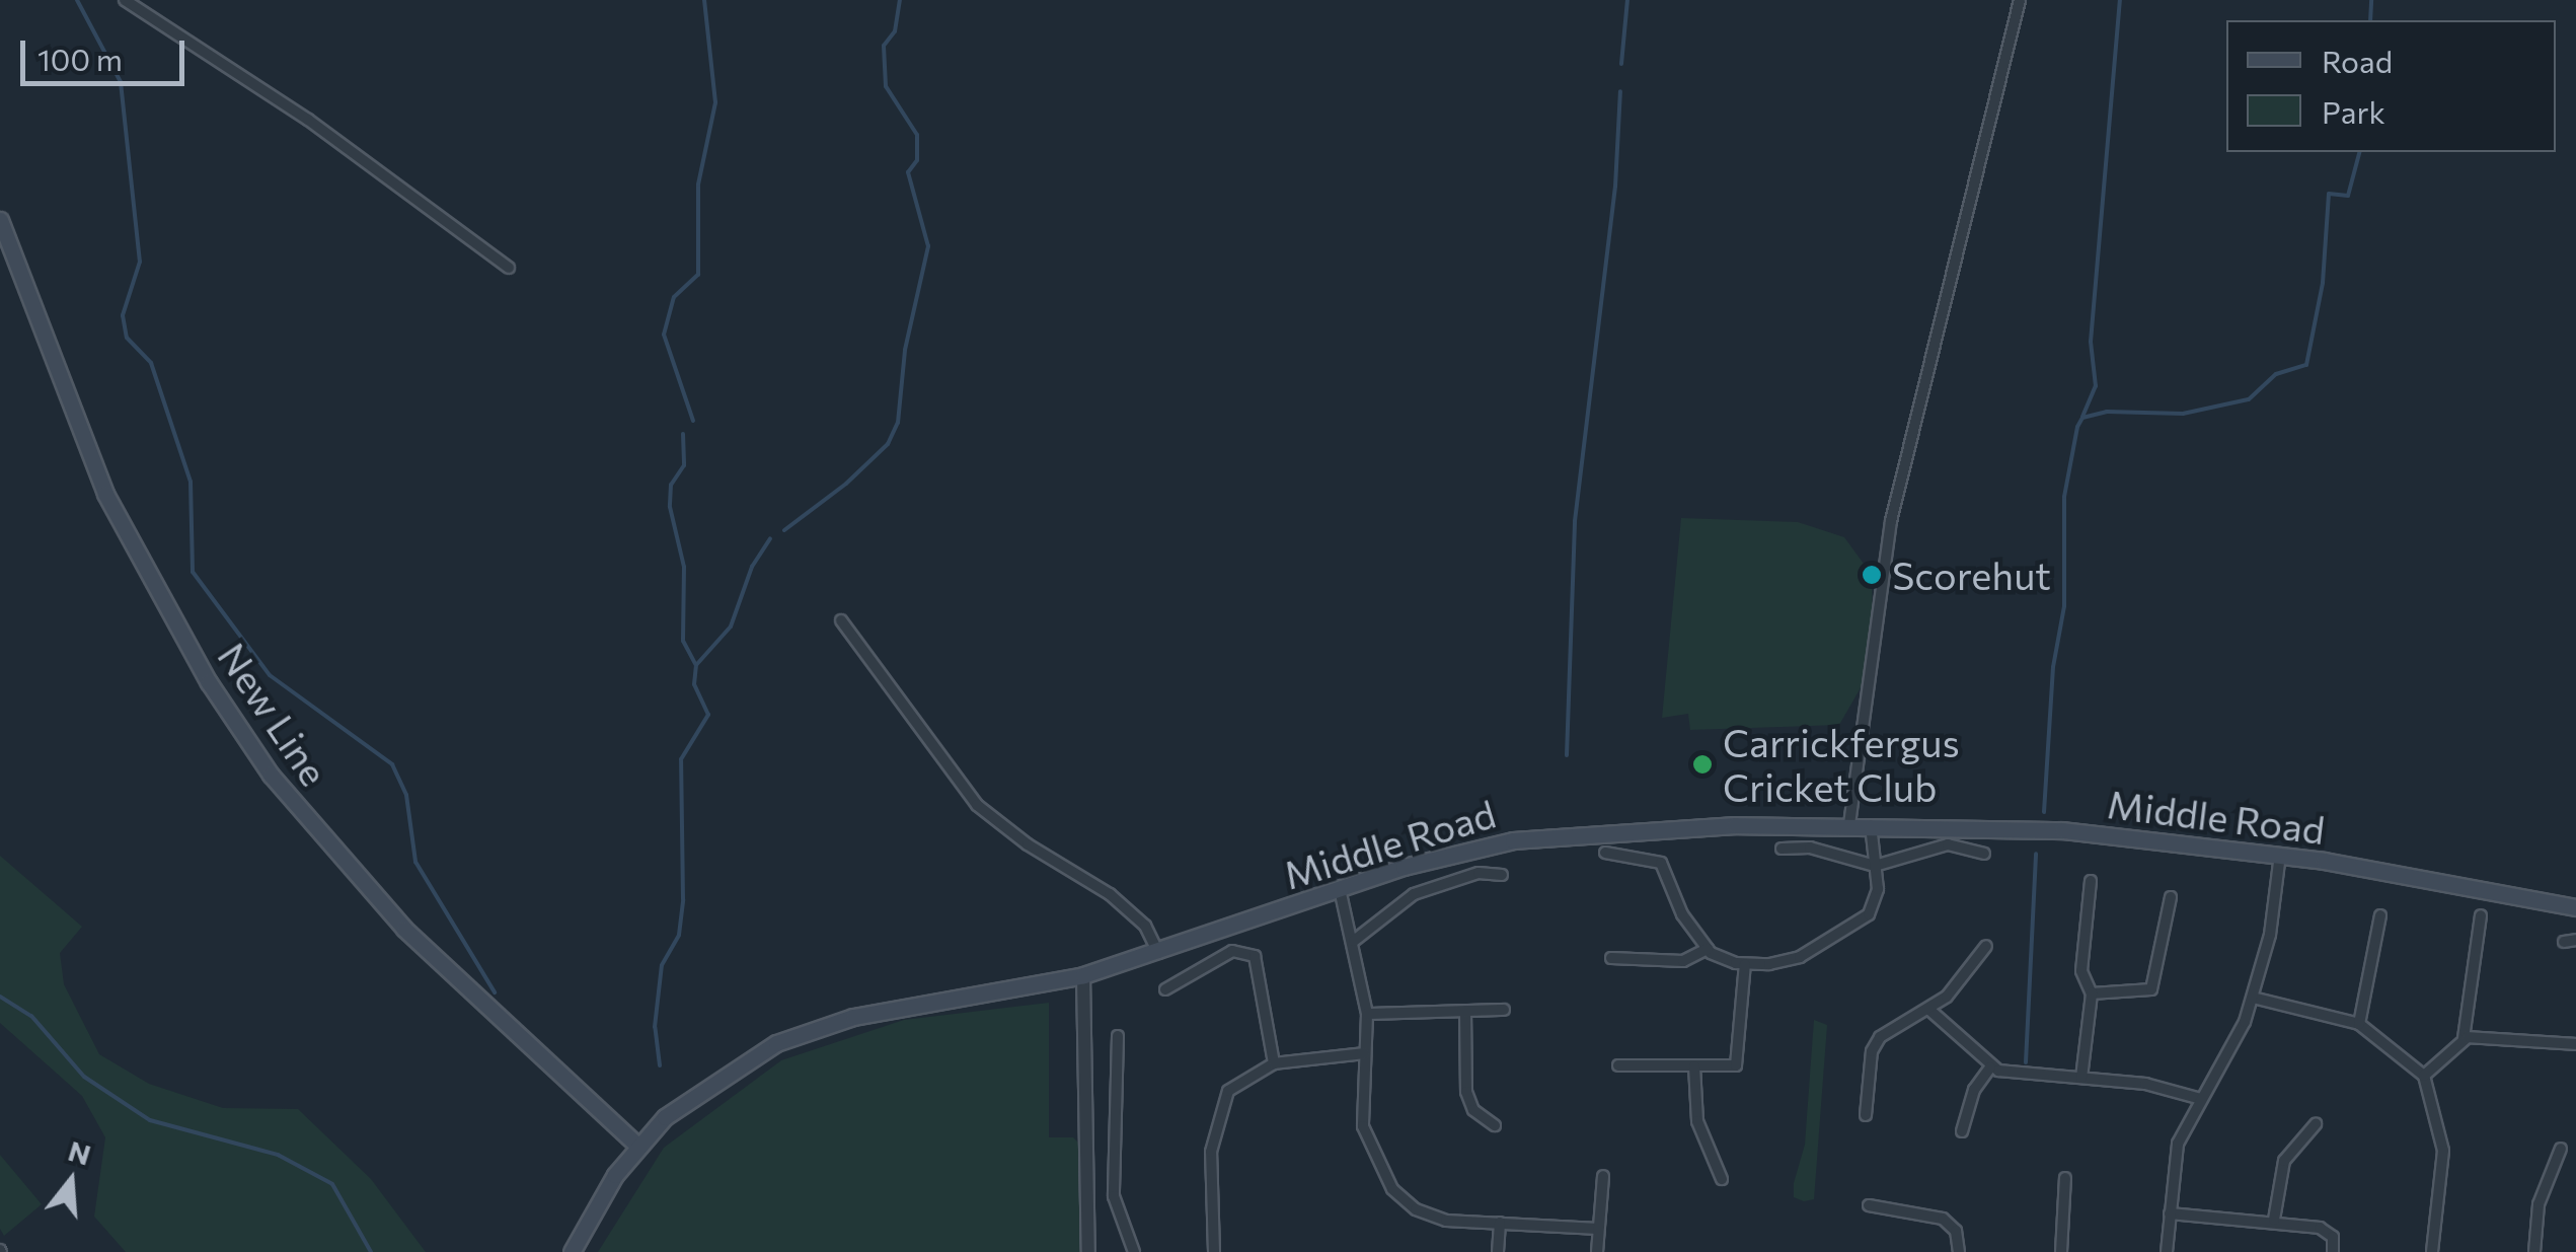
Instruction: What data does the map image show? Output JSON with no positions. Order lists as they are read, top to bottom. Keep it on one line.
{"streets":{"main road":["New Line","Middle Road"]},"crossings":[["New Line","Middle Road"]],"places":["Scorehut","Carrickfergus Cricket Club"],"legend":["Road","Park"],"scale_bar":"100 m","north":"top"}
